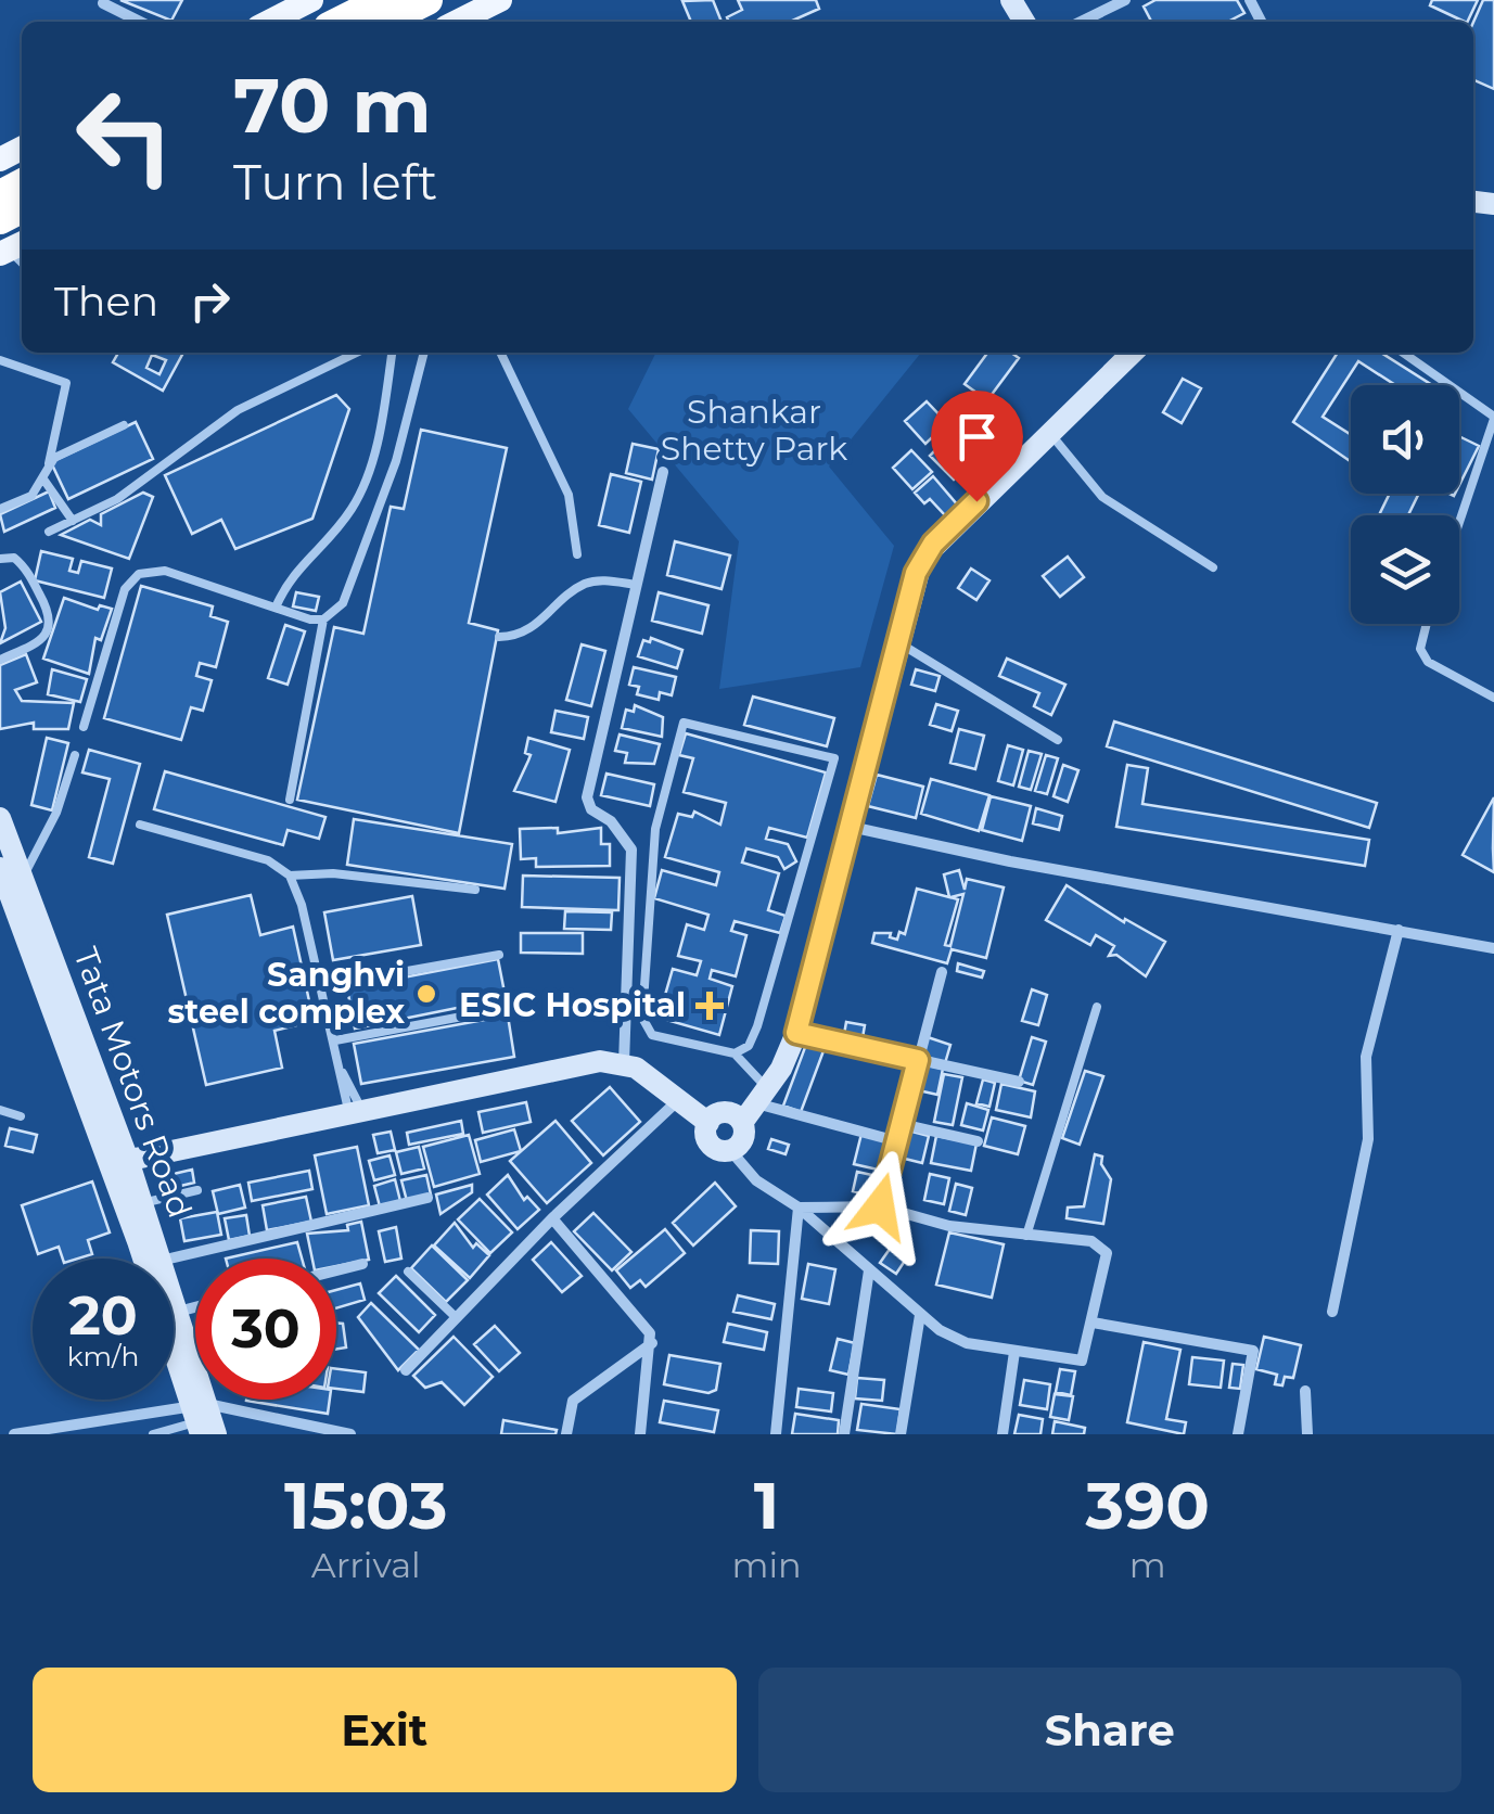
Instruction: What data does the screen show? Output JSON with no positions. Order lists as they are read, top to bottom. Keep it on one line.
{"streets":{"street":["Tata Motors Road"]},"parks":["Shankar Shetty Park"],"places":{"other":["Sanghvi steel complex"],"health":["ESIC Hospital"]},"page":{"turn":["70 m","Turn left"],"then":"Then","speed":"20 km/h","limit":"30","eta":["15:03","Arrival","1","min","390","m"],"buttons":["Exit","Share"]}}
